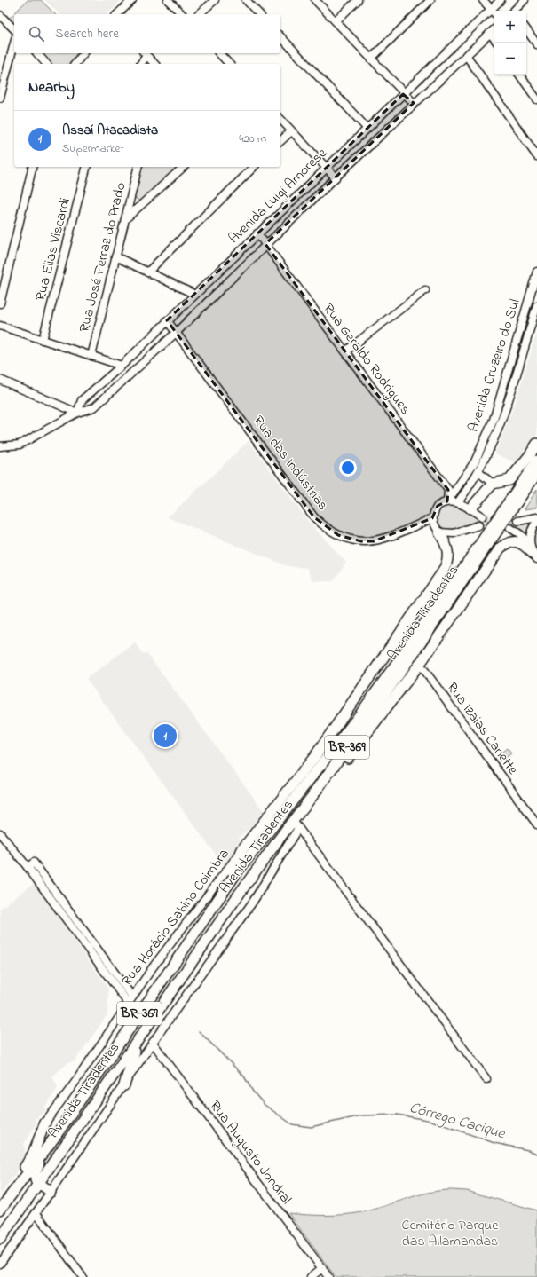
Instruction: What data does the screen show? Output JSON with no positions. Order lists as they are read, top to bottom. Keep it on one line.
{"streets":{"highway":["Avenida Tiradentes","BR-369"],"street":["Avenida Luigi Amorese","Rua Elias Viscardi","Rua José Ferraz do Prado","Rua Geraldo Rodrigues","Avenida Cruzeiro do Sul","Rua das Indústrias","Rua Izaias Canette","Rua Horácio Sabino Coimbra","Rua Augusto Jondral"]},"crossings":[["Avenida Luigi Amorese","Rua Geraldo Rodrigues"],["Avenida Luigi Amorese","Rua das Indústrias"],["Rua Geraldo Rodrigues","Avenida Cruzeiro do Sul"],["Avenida Cruzeiro do Sul","Rua das Indústrias"]],"water":["Córrego Cacique"],"parks":["Cemitério Parque das Allamandas"],"page":{"map_buttons":["+","−"],"search":"Search here","heading":"Nearby","list":[{"mark":"1","name":"Assaí Atacadista","note":"Supermarket","value":"420 m"}],"pins":"1"}}
